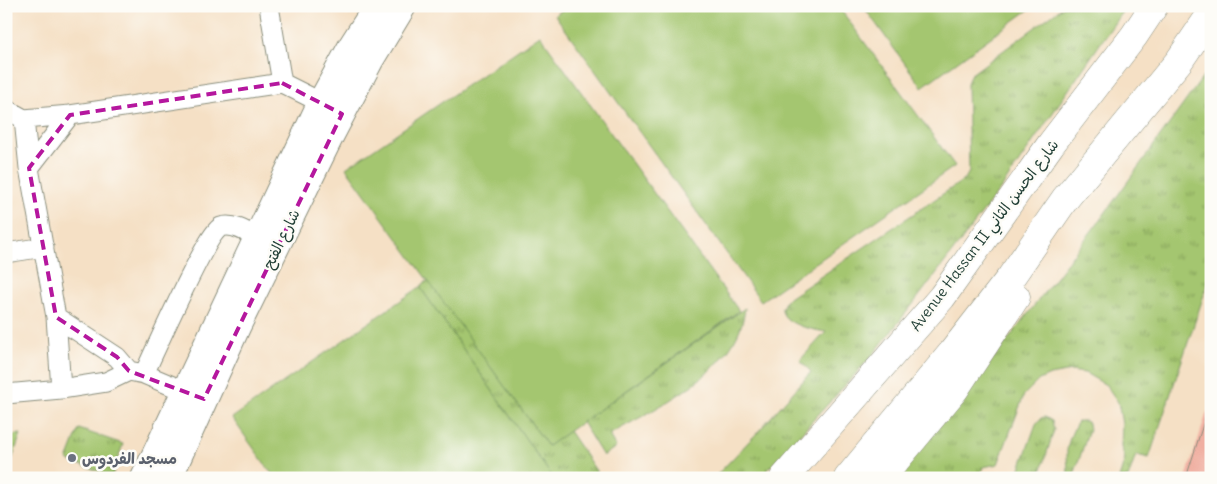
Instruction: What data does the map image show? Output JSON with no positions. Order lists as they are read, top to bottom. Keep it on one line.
{"streets":{"highway":["Avenue Hassan II شارع الحسن الثاني"],"street":["شارع الفتح"]},"places":["مسجد الفردوس"]}
